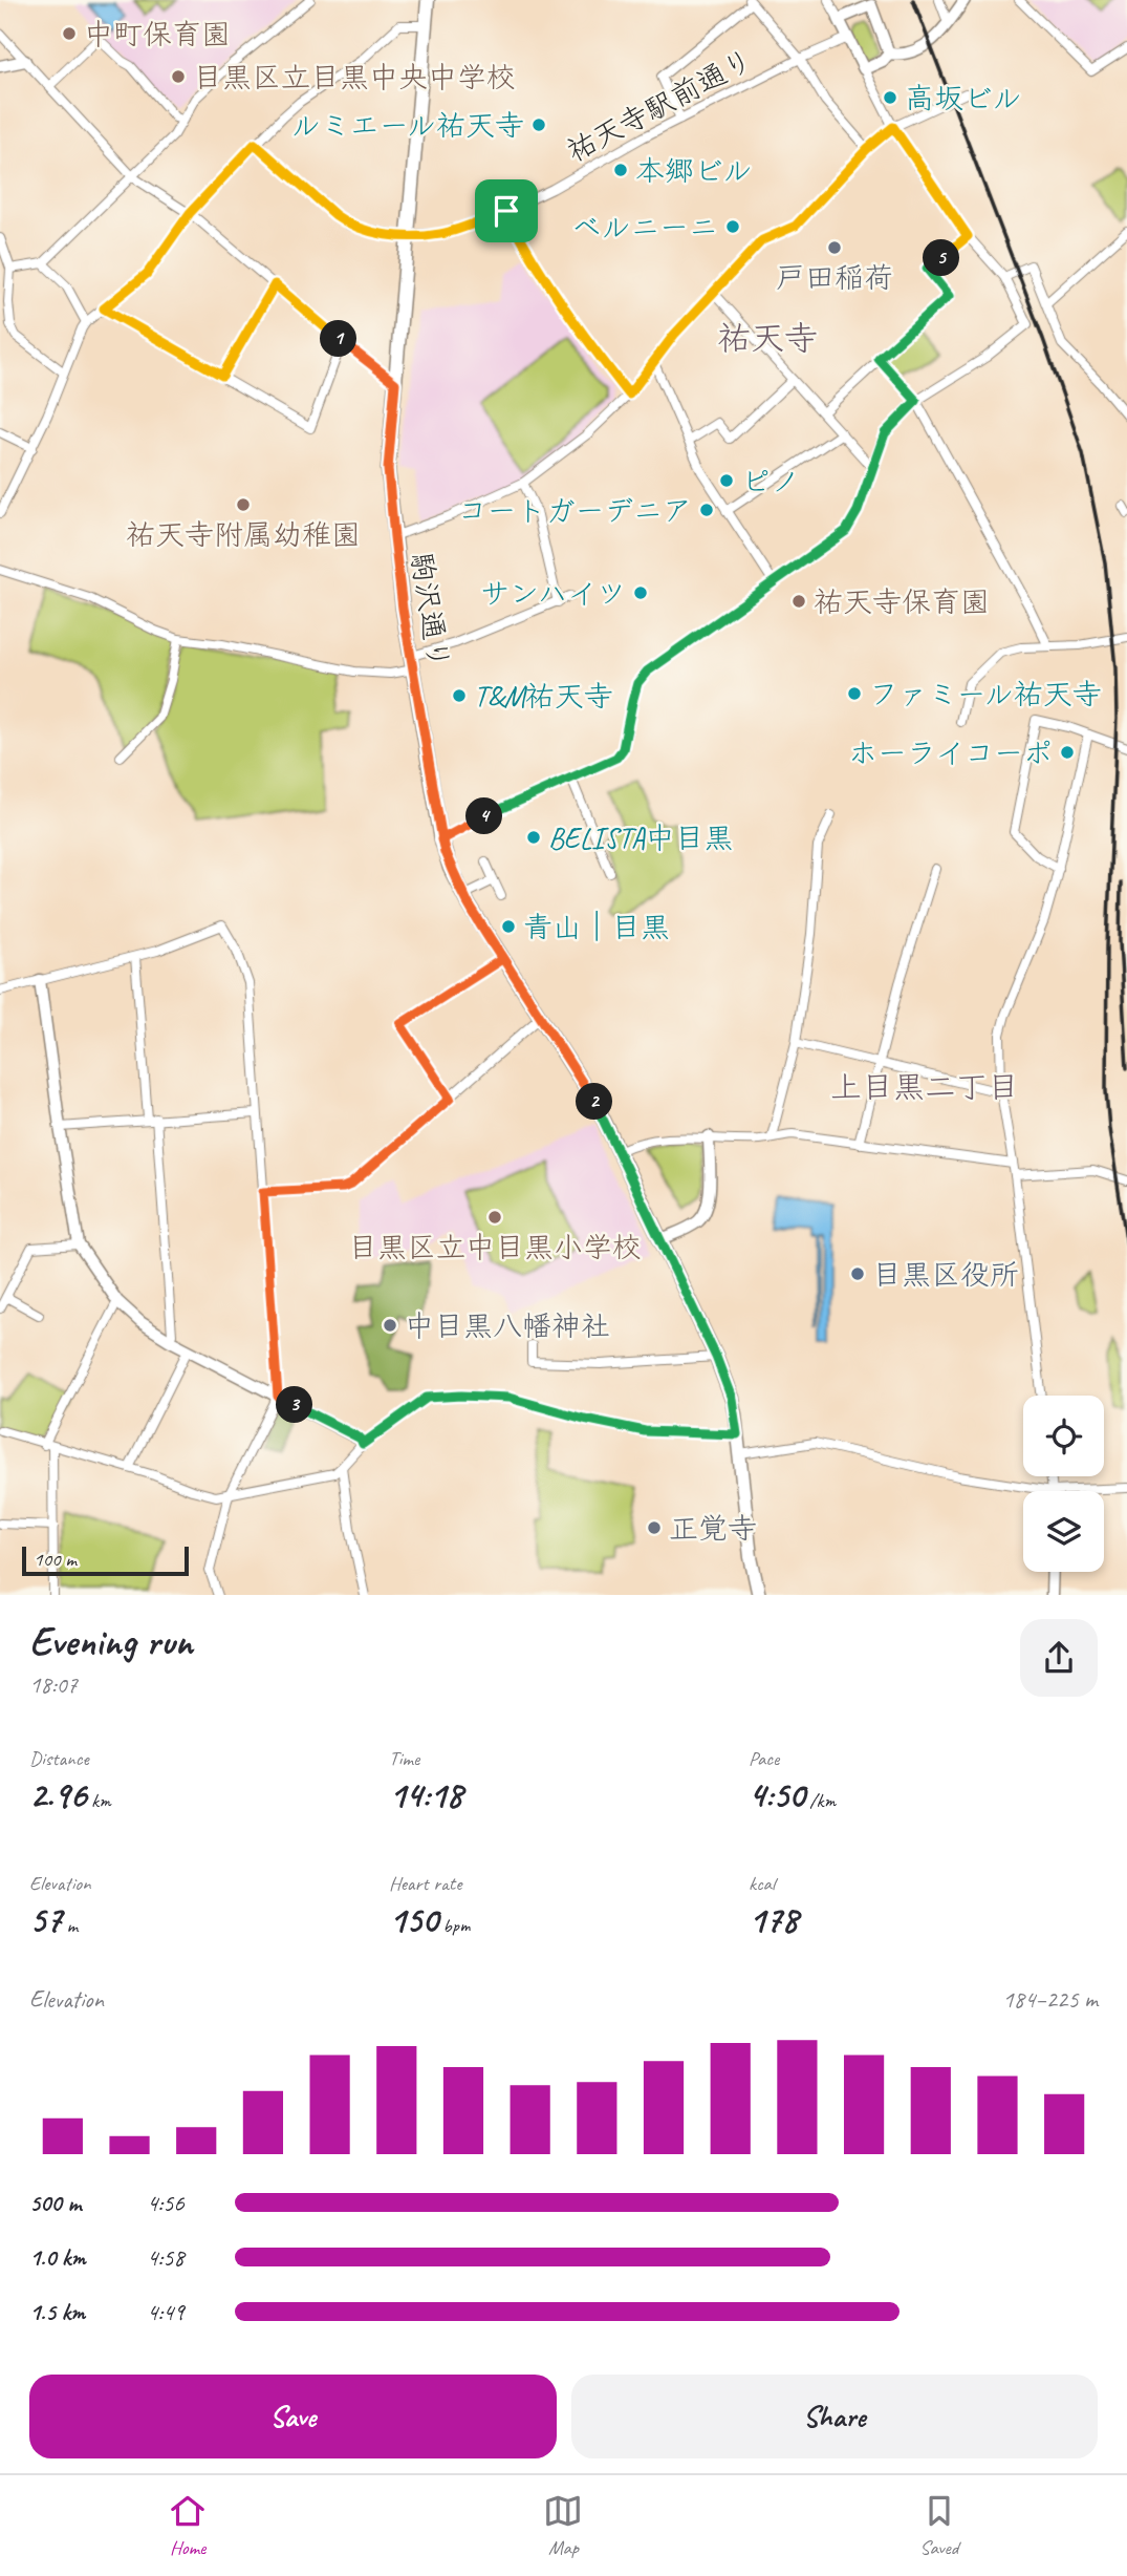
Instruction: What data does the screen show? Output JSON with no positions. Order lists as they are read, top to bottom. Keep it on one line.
{"streets":{"main road":["駒沢通り"],"street":["祐天寺駅前通り"]},"crossings":[["祐天寺駅前通り","駒沢通り"]],"districts":["祐天寺","上目黒二丁目"],"places":["中町保育園","目黒区立目黒中央中学校","高坂ビル","ルミエール祐天寺","本郷ビル","ベルニーニ","戸田稲荷","ピノ","祐天寺附属幼稚園","コートガーデニア","サンハイツ","祐天寺保育園","ファミール祐天寺","T&M祐天寺","ホーライコーポ","BELISTA中目黒","青山｜目黒","目黒区立中目黒小学校","目黒区役所","中目黒八幡神社","正覚寺"],"scale_bar":"100 m","page":{"pins":["5","1","4","2","3"],"scale":"100 m","heading":["Evening run","18:07"],"stats":[["Distance","2.96 km"],["Time","14:18"],["Pace","4:50 /km"],["Elevation","57 m"],["Heart rate","150 bpm"],["kcal","178"]],"chart":["Elevation","184–225 m"],"list":[{"name":"500 m","note":"4:56"},{"name":"1.0 km","note":"4:58"},{"name":"1.5 km","note":"4:49"}],"buttons":["Save","Share"],"tabs":["Home","Map","Saved"]}}
